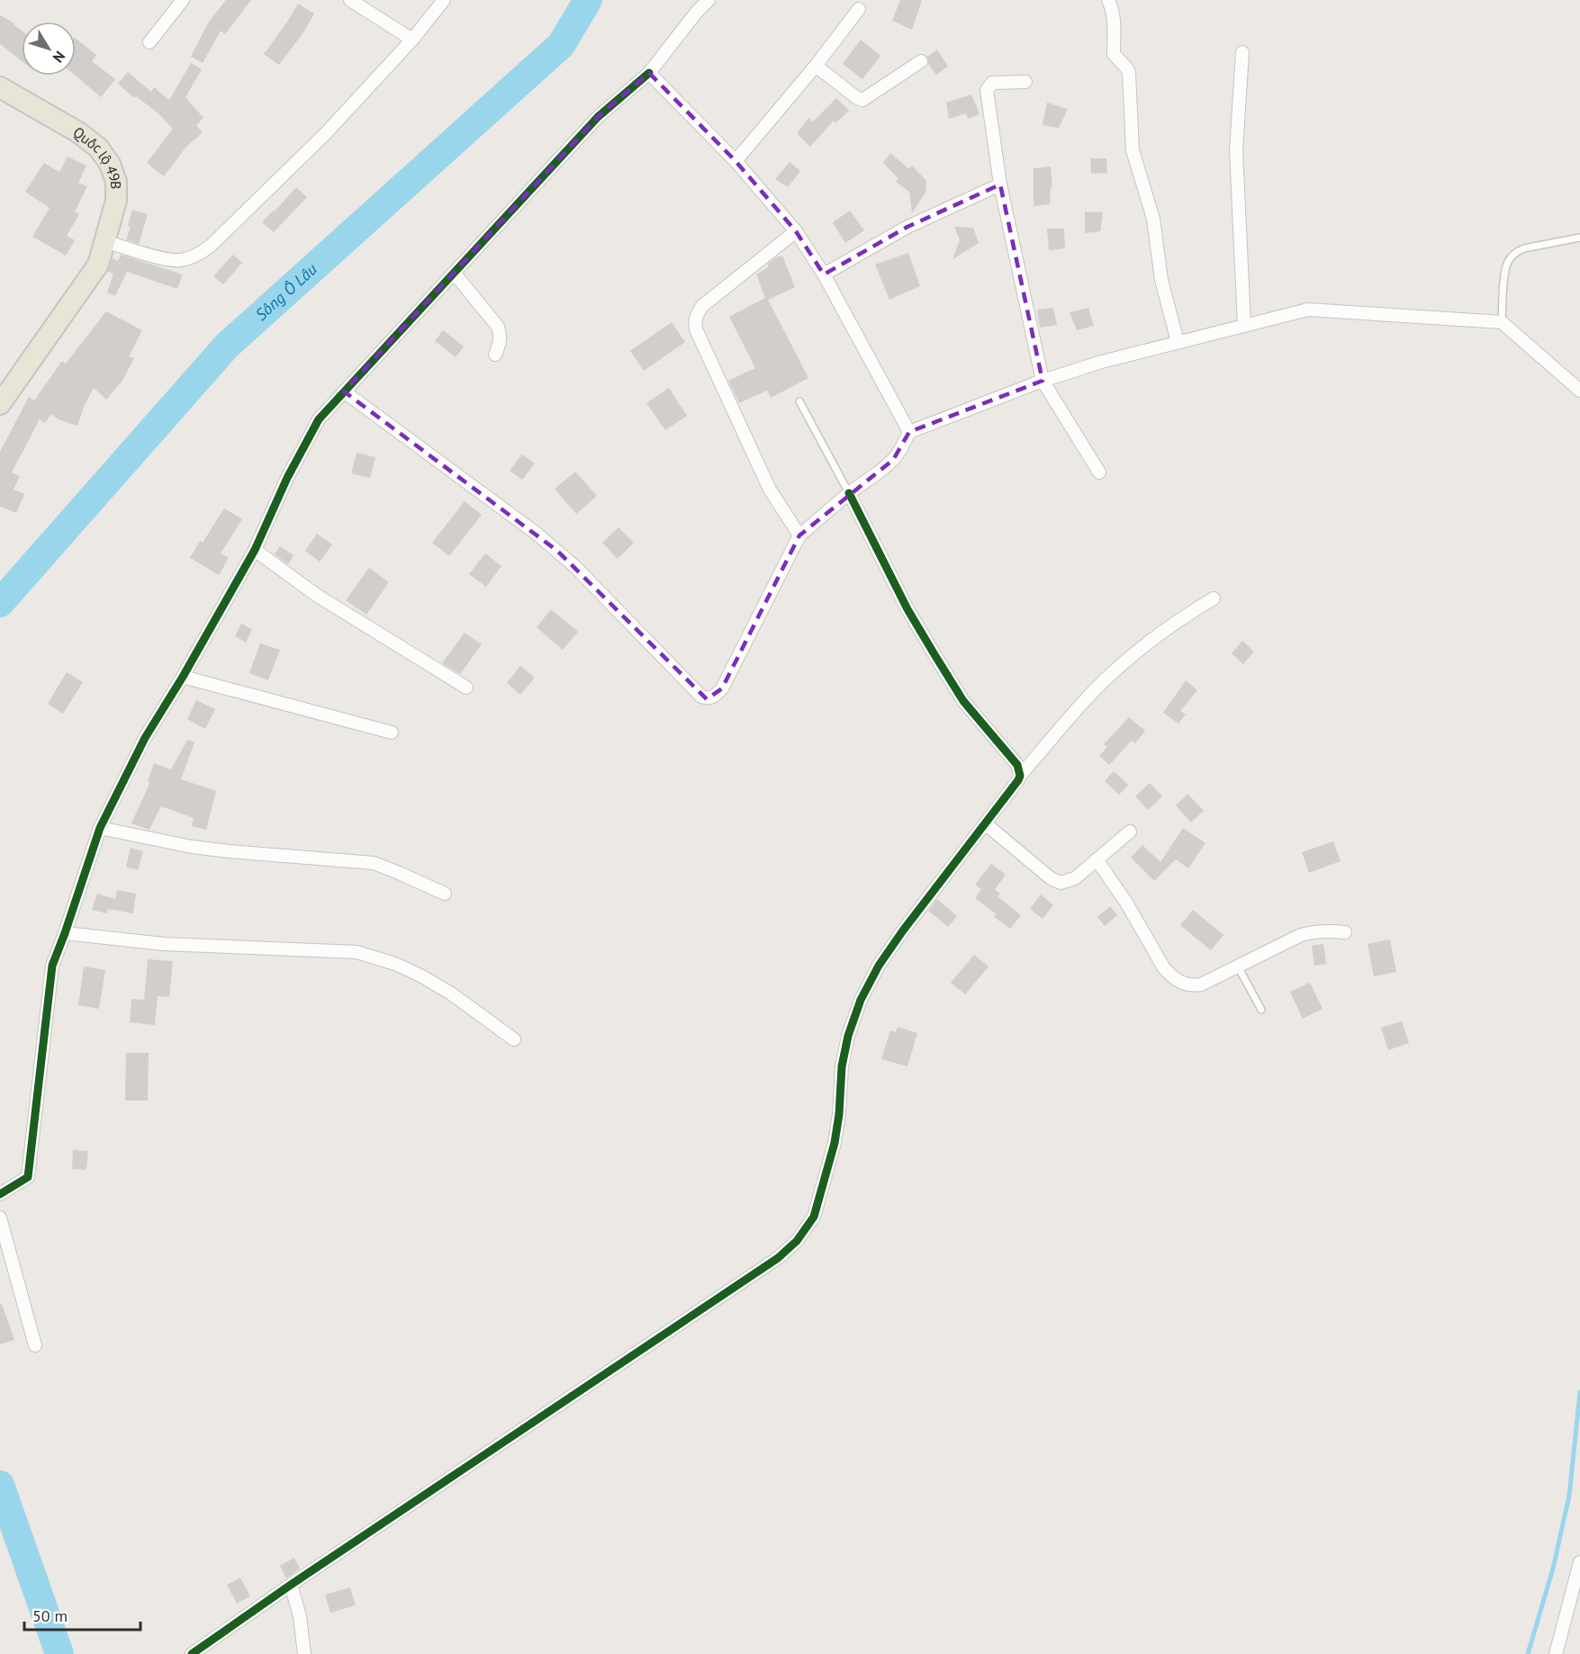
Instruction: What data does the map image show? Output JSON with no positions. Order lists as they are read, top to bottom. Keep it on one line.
{"streets":{"main road":["Quốc lộ 49B"]},"water":["Sông Ô Lâu"],"scale_bar":"50 m","north":"bottom right"}
